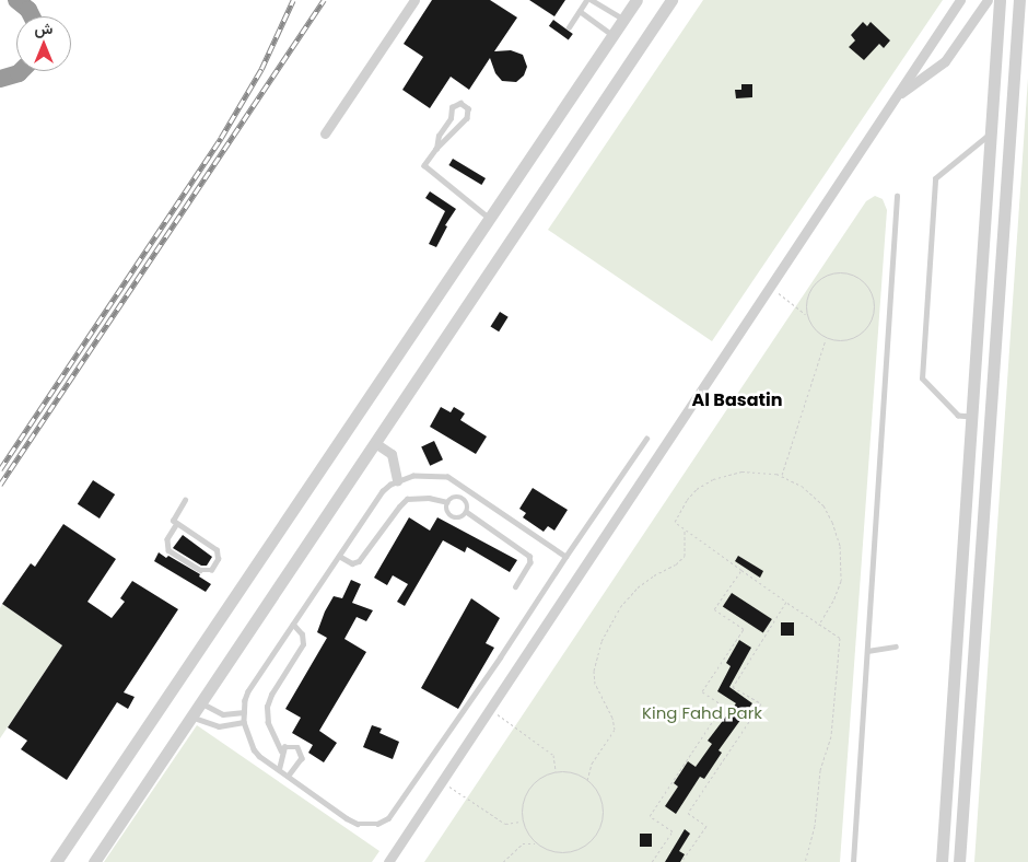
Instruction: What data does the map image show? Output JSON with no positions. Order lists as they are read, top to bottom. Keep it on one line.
{"districts":["Al Basatin"],"parks":["King Fahd Park"],"north":"top"}
